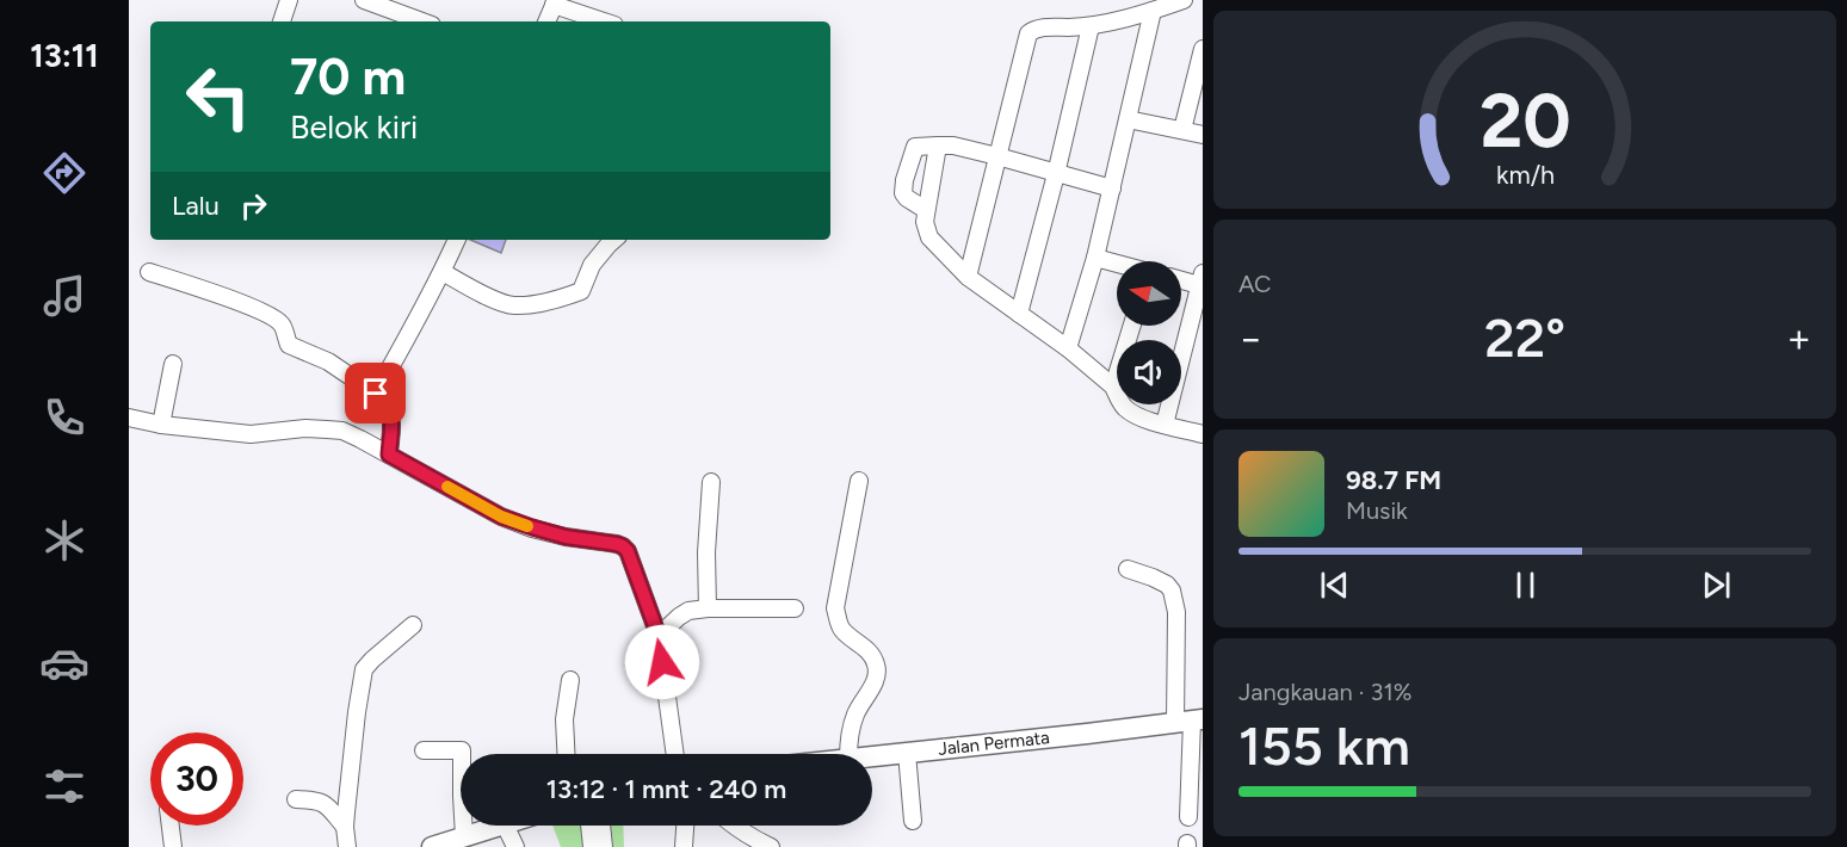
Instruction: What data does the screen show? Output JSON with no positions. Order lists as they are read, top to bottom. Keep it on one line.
{"streets":{"main road":["Jalan Permata"]},"north":"left","page":{"tabs":"13:11","turn":["70 m","Belok kiri"],"then":"Lalu","tile":["AC",["Jangkauan · 31%","155 km"]],"heat":["−","22°","+"],"song":["98.7 FM","Musik"],"limit":"30","trip":"13:12 · 1 mnt · 240 m","gauge":["20","km/h"]}}
